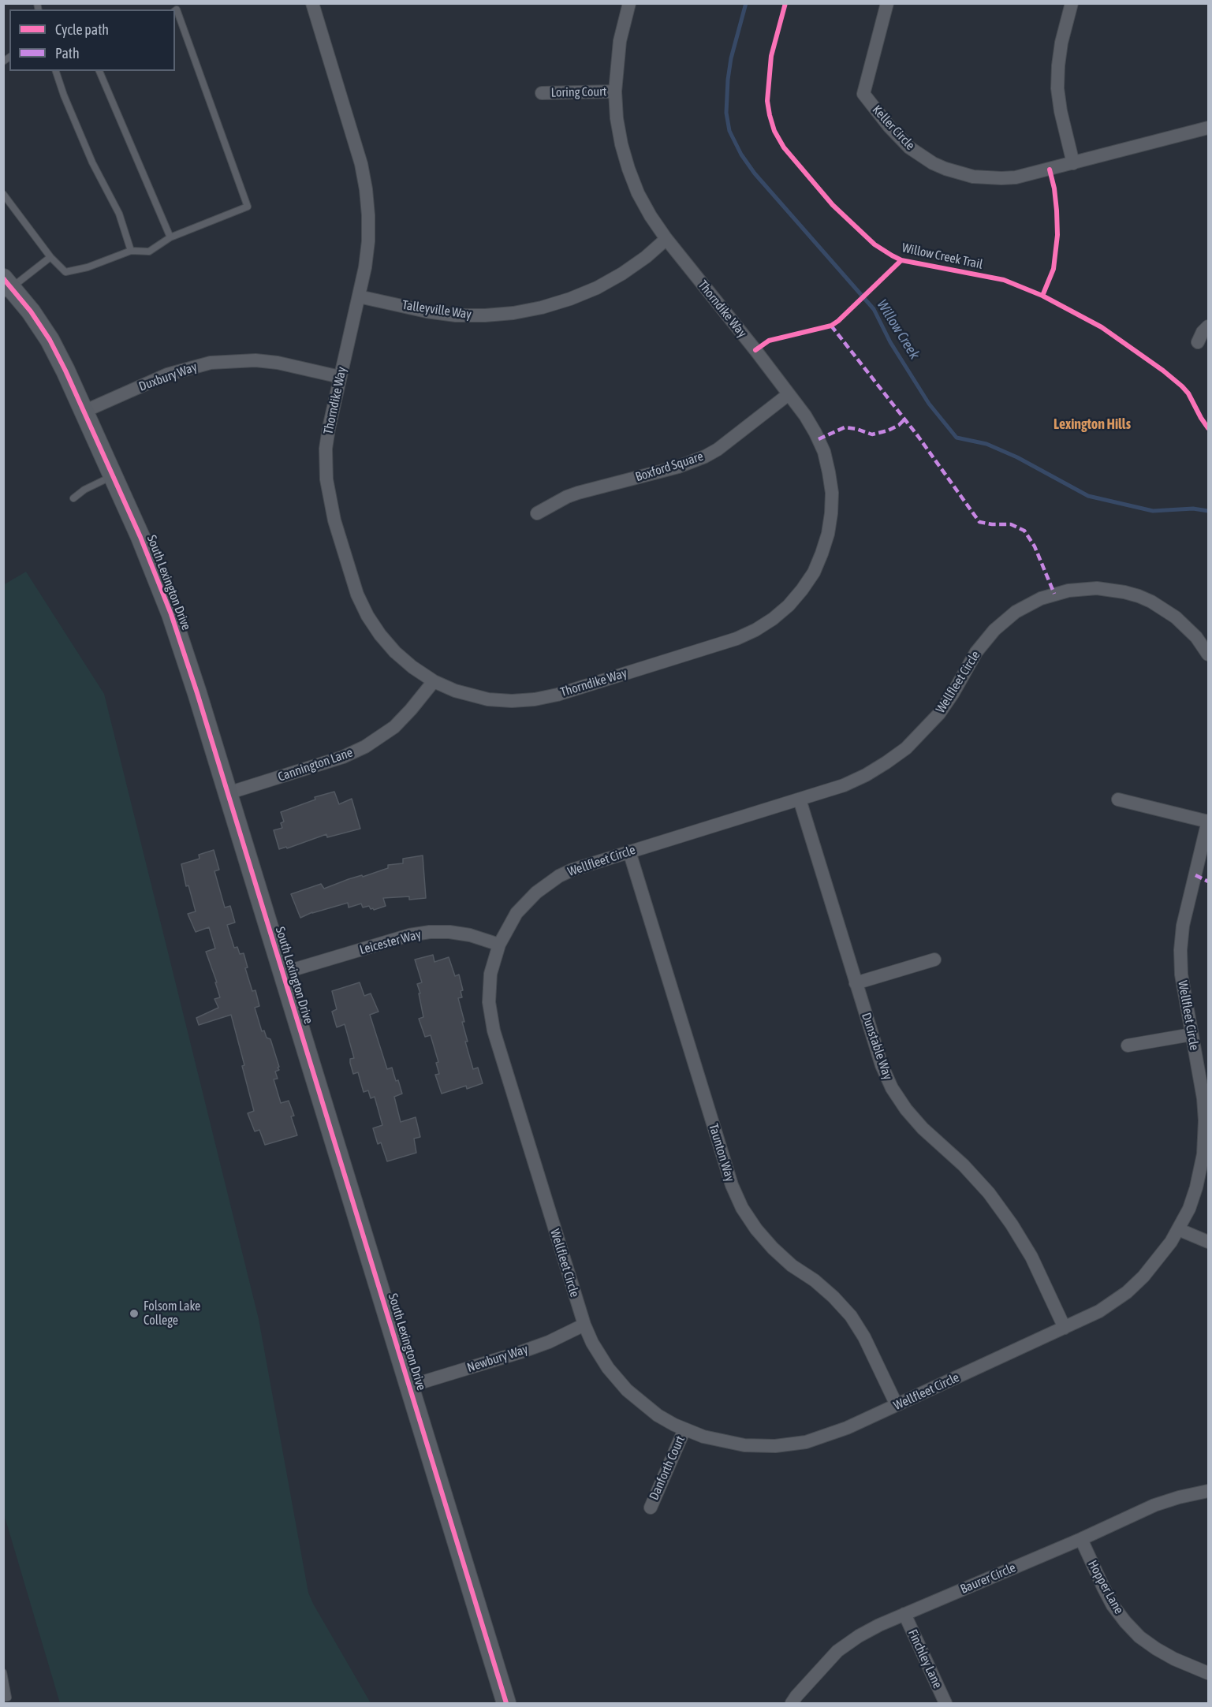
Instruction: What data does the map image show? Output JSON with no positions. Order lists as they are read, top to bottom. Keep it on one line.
{"streets":{"street":["Loring Court","Keller Circle","Thorndike Way","Talleyville Way","Duxbury Way","Boxford Square","South Lexington Drive","Wellfleet Circle","Cannington Lane","Leicester Way","Dunstable Way","Taunton Way","Newbury Way","Danforth Court","Baurer Circle","Hopper Lane","Finchley Lane"],"cycle path":["Willow Creek Trail"]},"crossings":[["Loring Court","Thorndike Way"],["Thorndike Way","Talleyville Way"],["Thorndike Way","Duxbury Way"],["Thorndike Way","Boxford Square"],["Thorndike Way","Cannington Lane"],["Duxbury Way","South Lexington Drive"],["South Lexington Drive","Cannington Lane"],["South Lexington Drive","Leicester Way"],["South Lexington Drive","Newbury Way"],["Wellfleet Circle","Leicester Way"],["Wellfleet Circle","Dunstable Way"],["Wellfleet Circle","Taunton Way"],["Wellfleet Circle","Newbury Way"],["Wellfleet Circle","Danforth Court"],["Baurer Circle","Hopper Lane"],["Baurer Circle","Finchley Lane"]],"districts":["Lexington Hills"],"water":["Willow Creek"],"places":["Folsom Lake College"],"legend":["Cycle path","Path"]}
